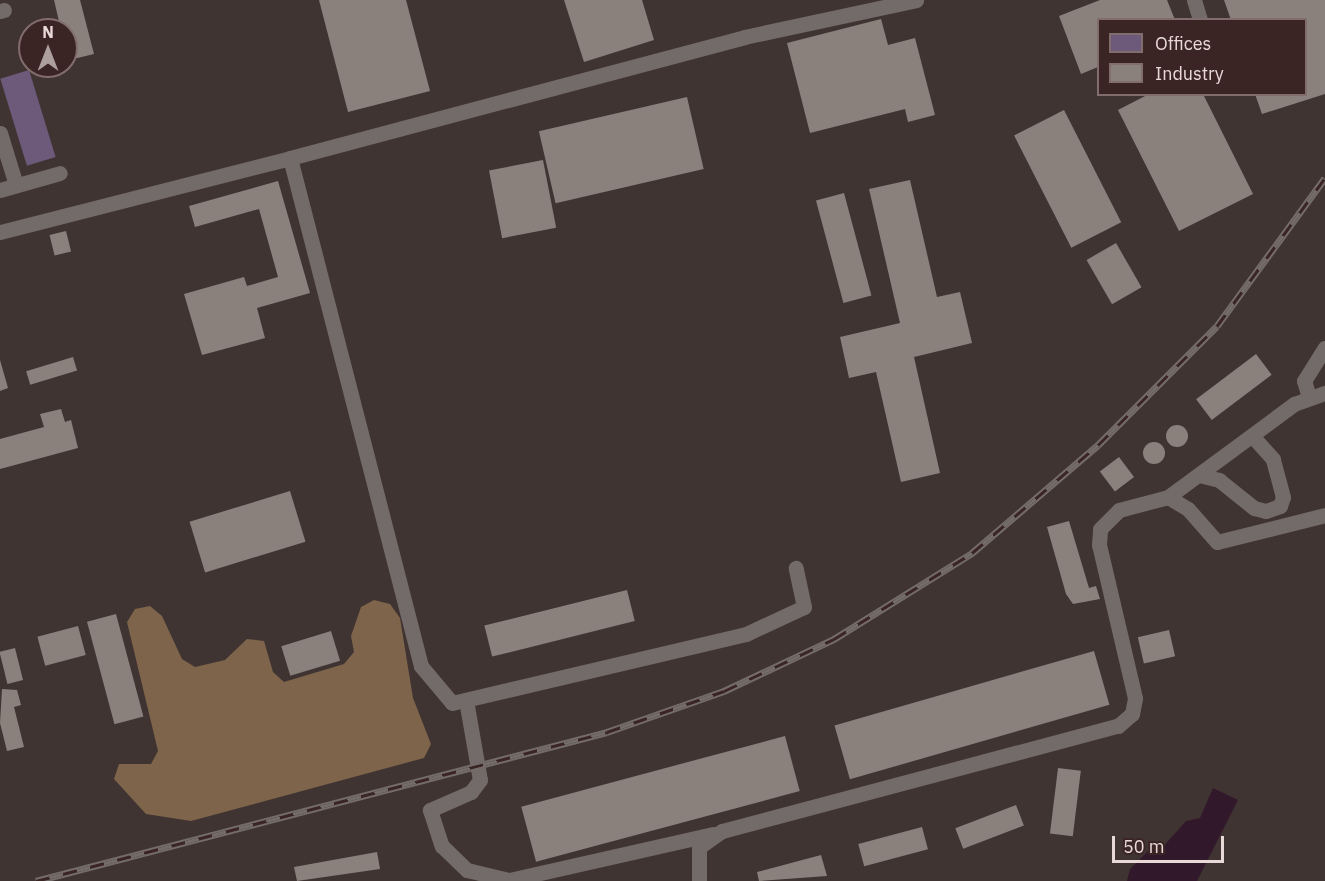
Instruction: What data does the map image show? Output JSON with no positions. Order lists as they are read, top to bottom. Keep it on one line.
{"legend":["Offices","Industry"],"scale_bar":"50 m","north":"top"}
